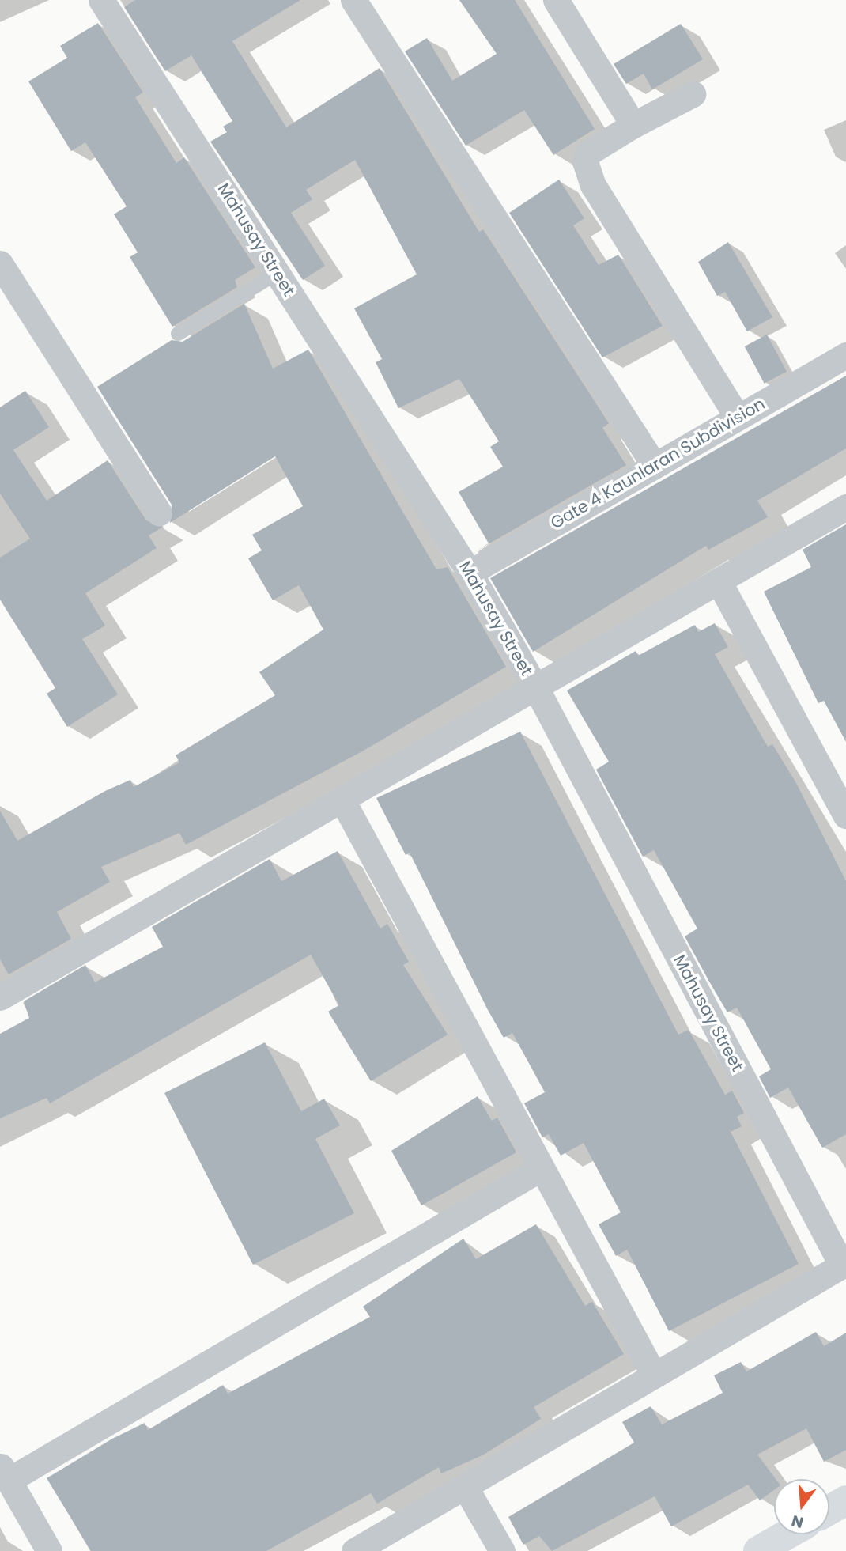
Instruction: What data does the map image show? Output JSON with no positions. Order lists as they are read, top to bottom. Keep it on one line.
{"streets":{"street":["Mahusay Street","Gate 4 Kaunlaran Subdivision"]},"crossings":[["Mahusay Street","Gate 4 Kaunlaran Subdivision"]],"north":"bottom"}
